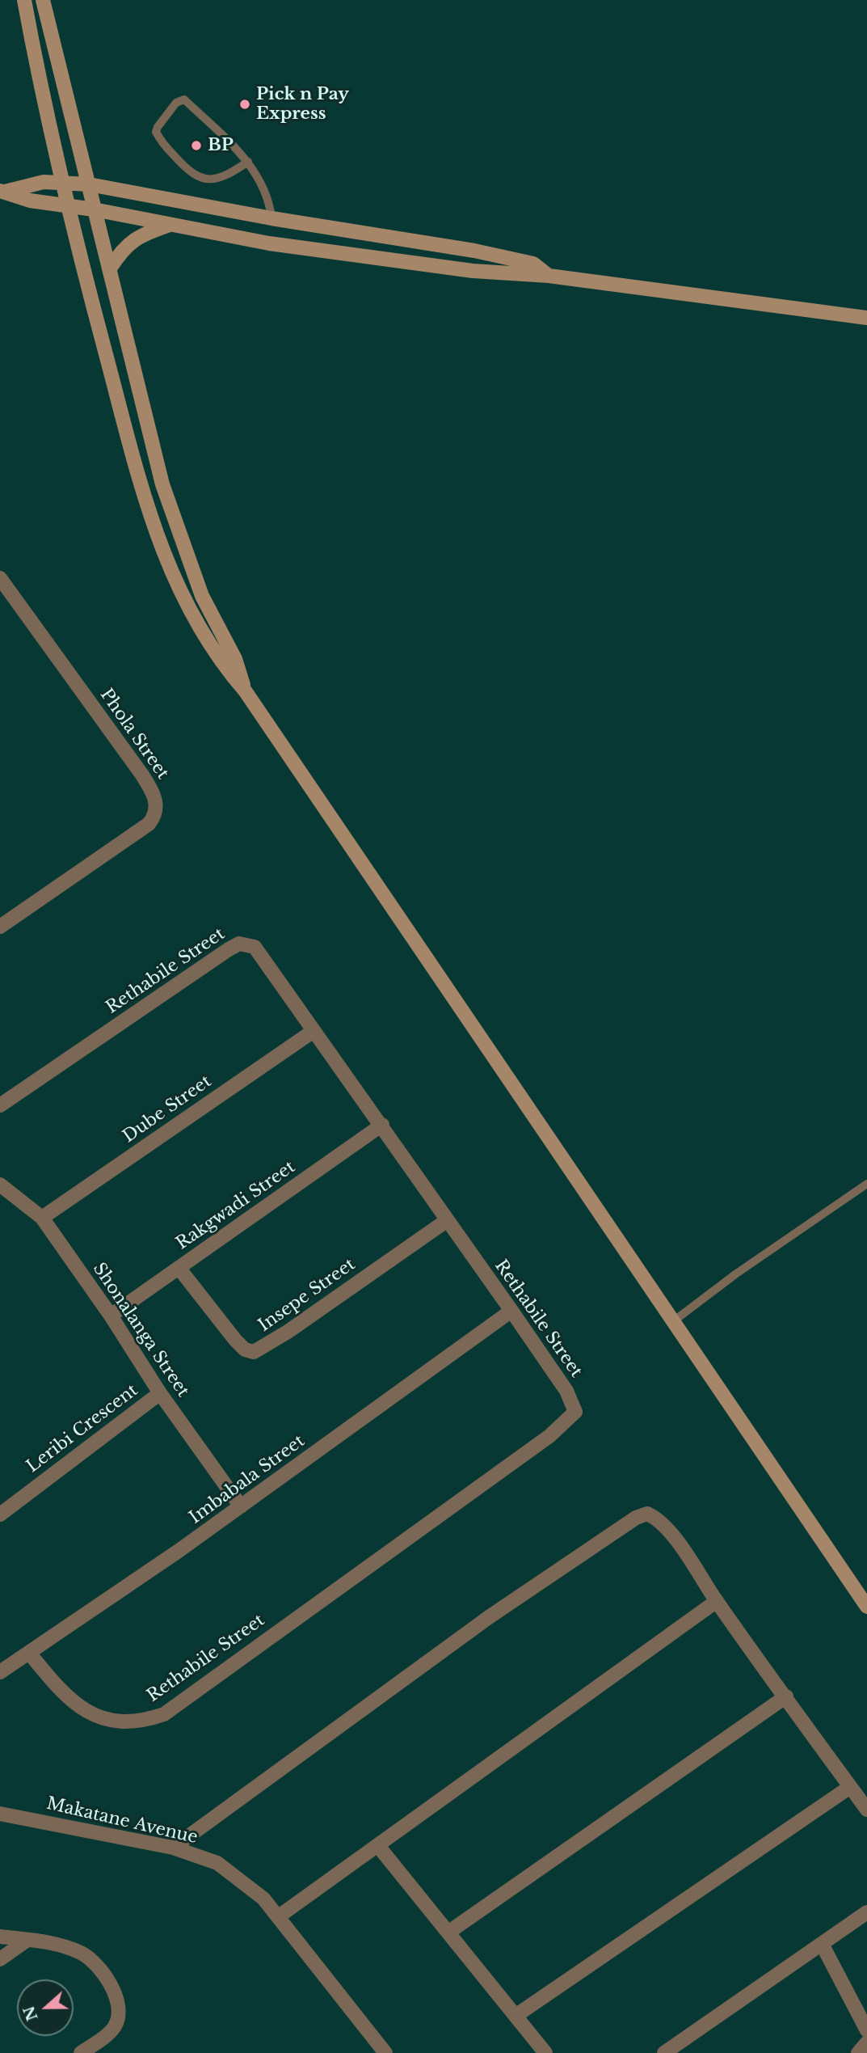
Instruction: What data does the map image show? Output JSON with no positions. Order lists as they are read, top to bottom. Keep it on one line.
{"streets":{"street":["Phola Street","Rethabile Street","Dube Street","Rakgwadi Street","Insepe Street","Shonalanga Street","Leribi Crescent","Imbabala Street","Makatane Avenue"]},"crossings":[["Rethabile Street","Dube Street"],["Rethabile Street","Rakgwadi Street"],["Rethabile Street","Insepe Street"],["Rethabile Street","Imbabala Street"],["Dube Street","Shonalanga Street"],["Rakgwadi Street","Insepe Street"],["Rakgwadi Street","Shonalanga Street"],["Shonalanga Street","Leribi Crescent"],["Shonalanga Street","Imbabala Street"]],"places":["Pick n Pay Express","BP"],"north":"left"}
